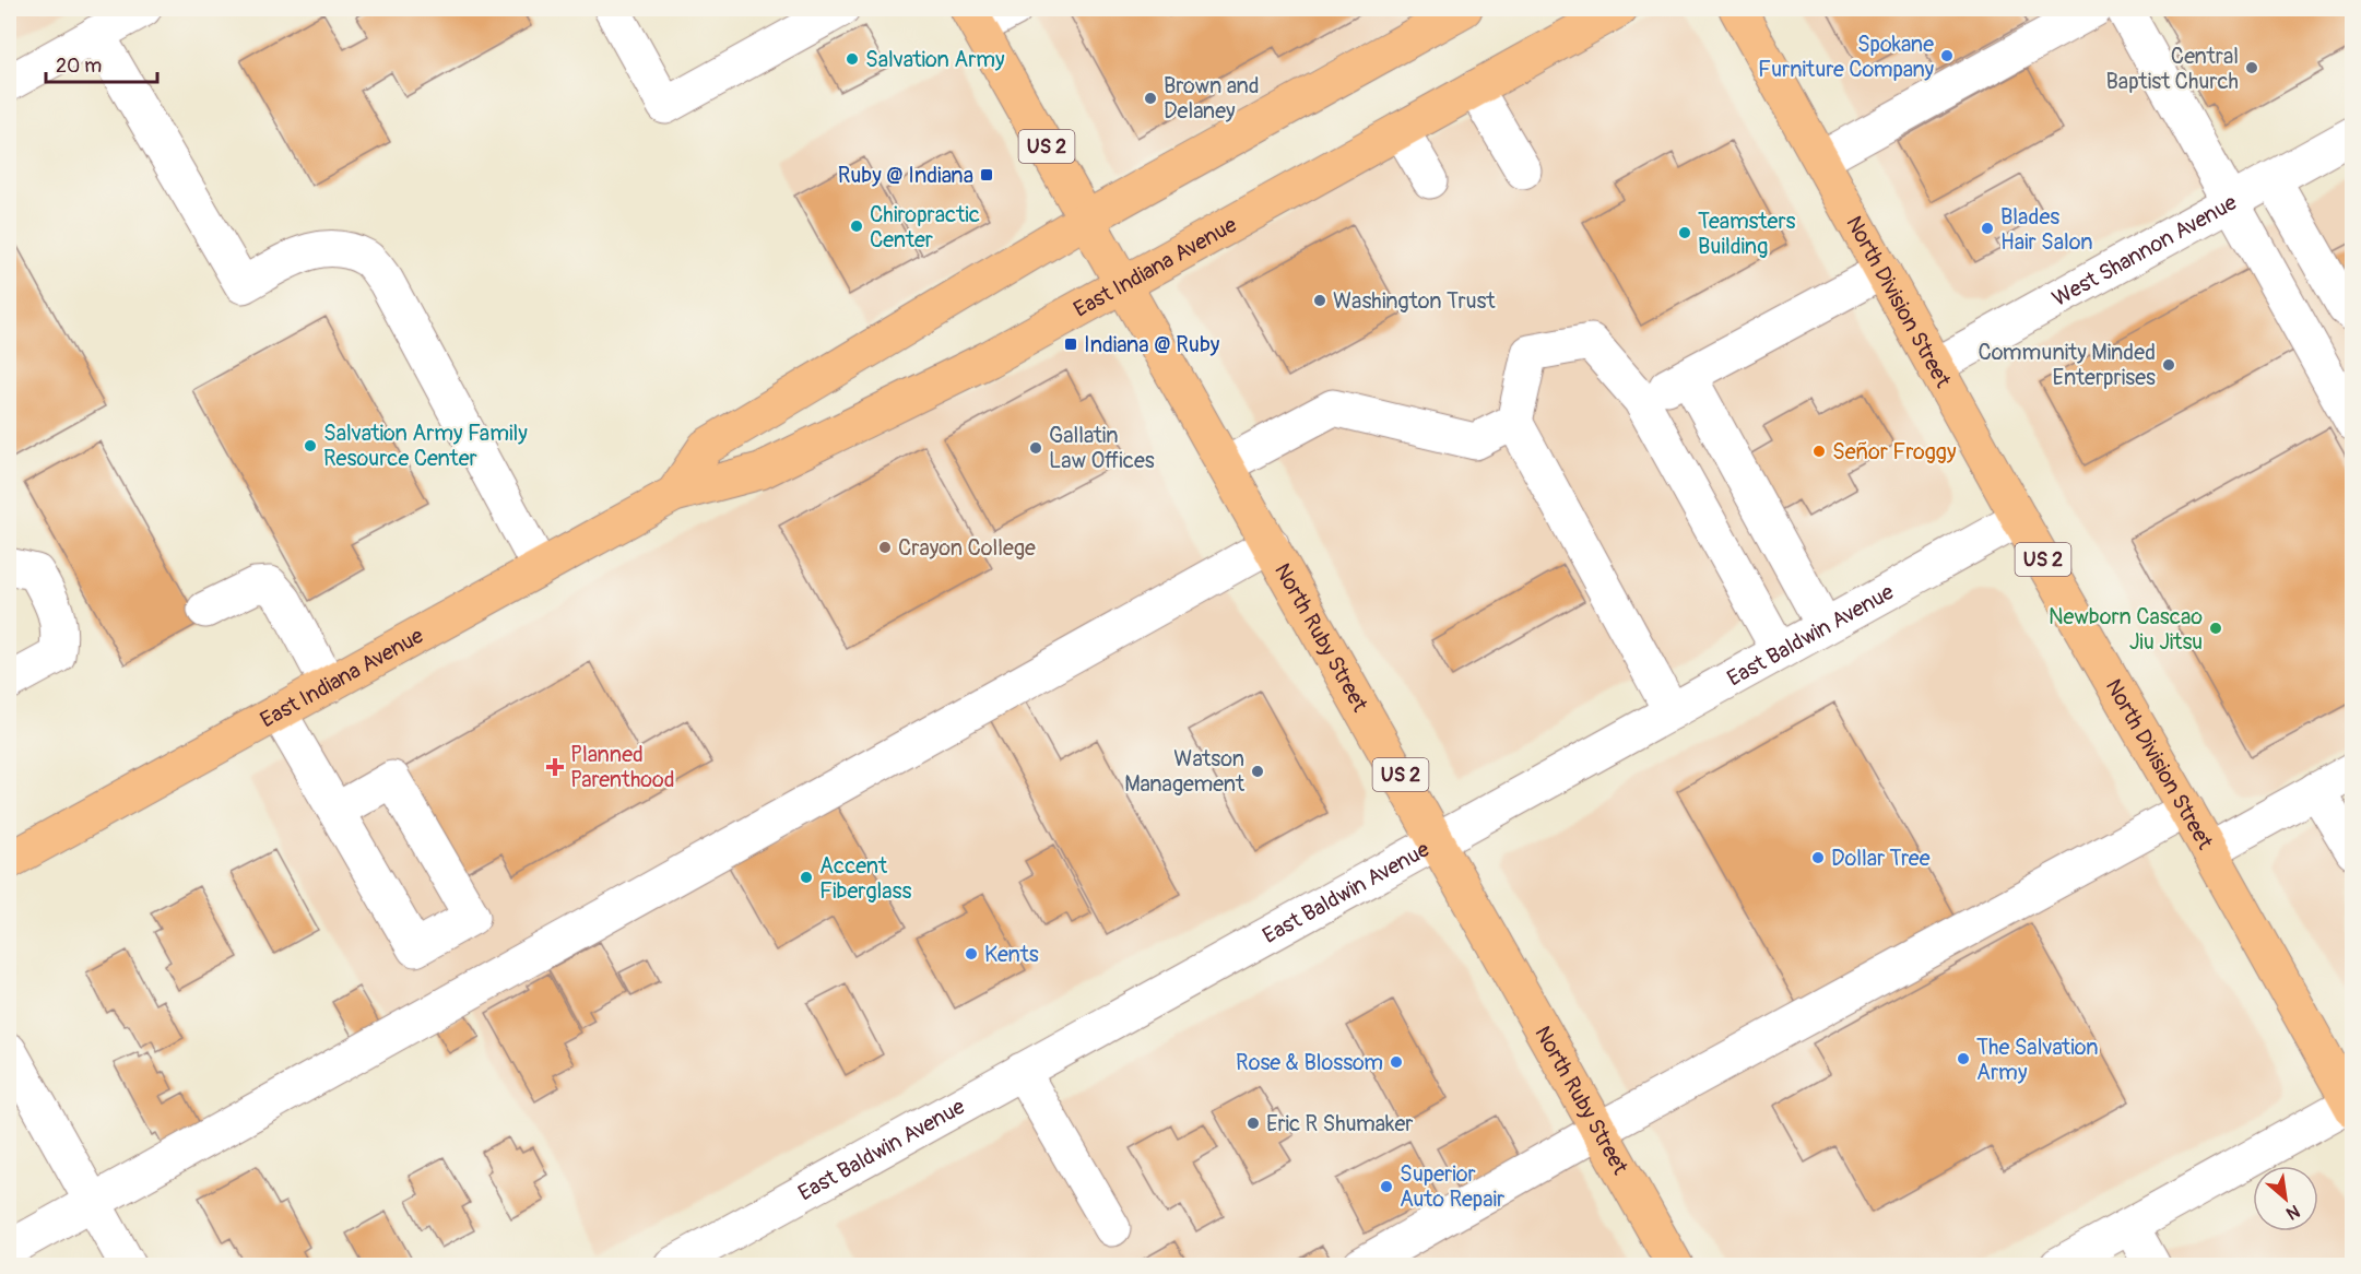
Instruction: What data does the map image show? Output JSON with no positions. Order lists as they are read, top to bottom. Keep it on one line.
{"streets":{"main road":["US 2","East Indiana Avenue","North Division Street","North Ruby Street"],"street":["West Shannon Avenue","East Baldwin Avenue"]},"crossings":[["West Shannon Avenue","North Division Street"],["East Indiana Avenue","North Ruby Street"],["North Division Street","East Baldwin Avenue"],["East Baldwin Avenue","North Ruby Street"]],"places":{"other":["Spokane Furniture Company","Salvation Army","Central Baptist Church","Brown and Delaney","Chiropractic Center","Blades Hair Salon","Teamsters Building","Washington Trust","Community Minded Enterprises","Salvation Army Family Resource Center","Gallatin Law Offices","Señor Froggy","Crayon College","Newborn Cascao Jiu Jitsu","Watson Management","Dollar Tree","Accent Fiberglass","Kents","The Salvation Army","Rose & Blossom","Eric R Shumaker","Superior Auto Repair"],"transit":["Ruby @ Indiana","Indiana @ Ruby"],"health":["Planned Parenthood"]},"scale_bar":"20 m","north":"bottom right"}
